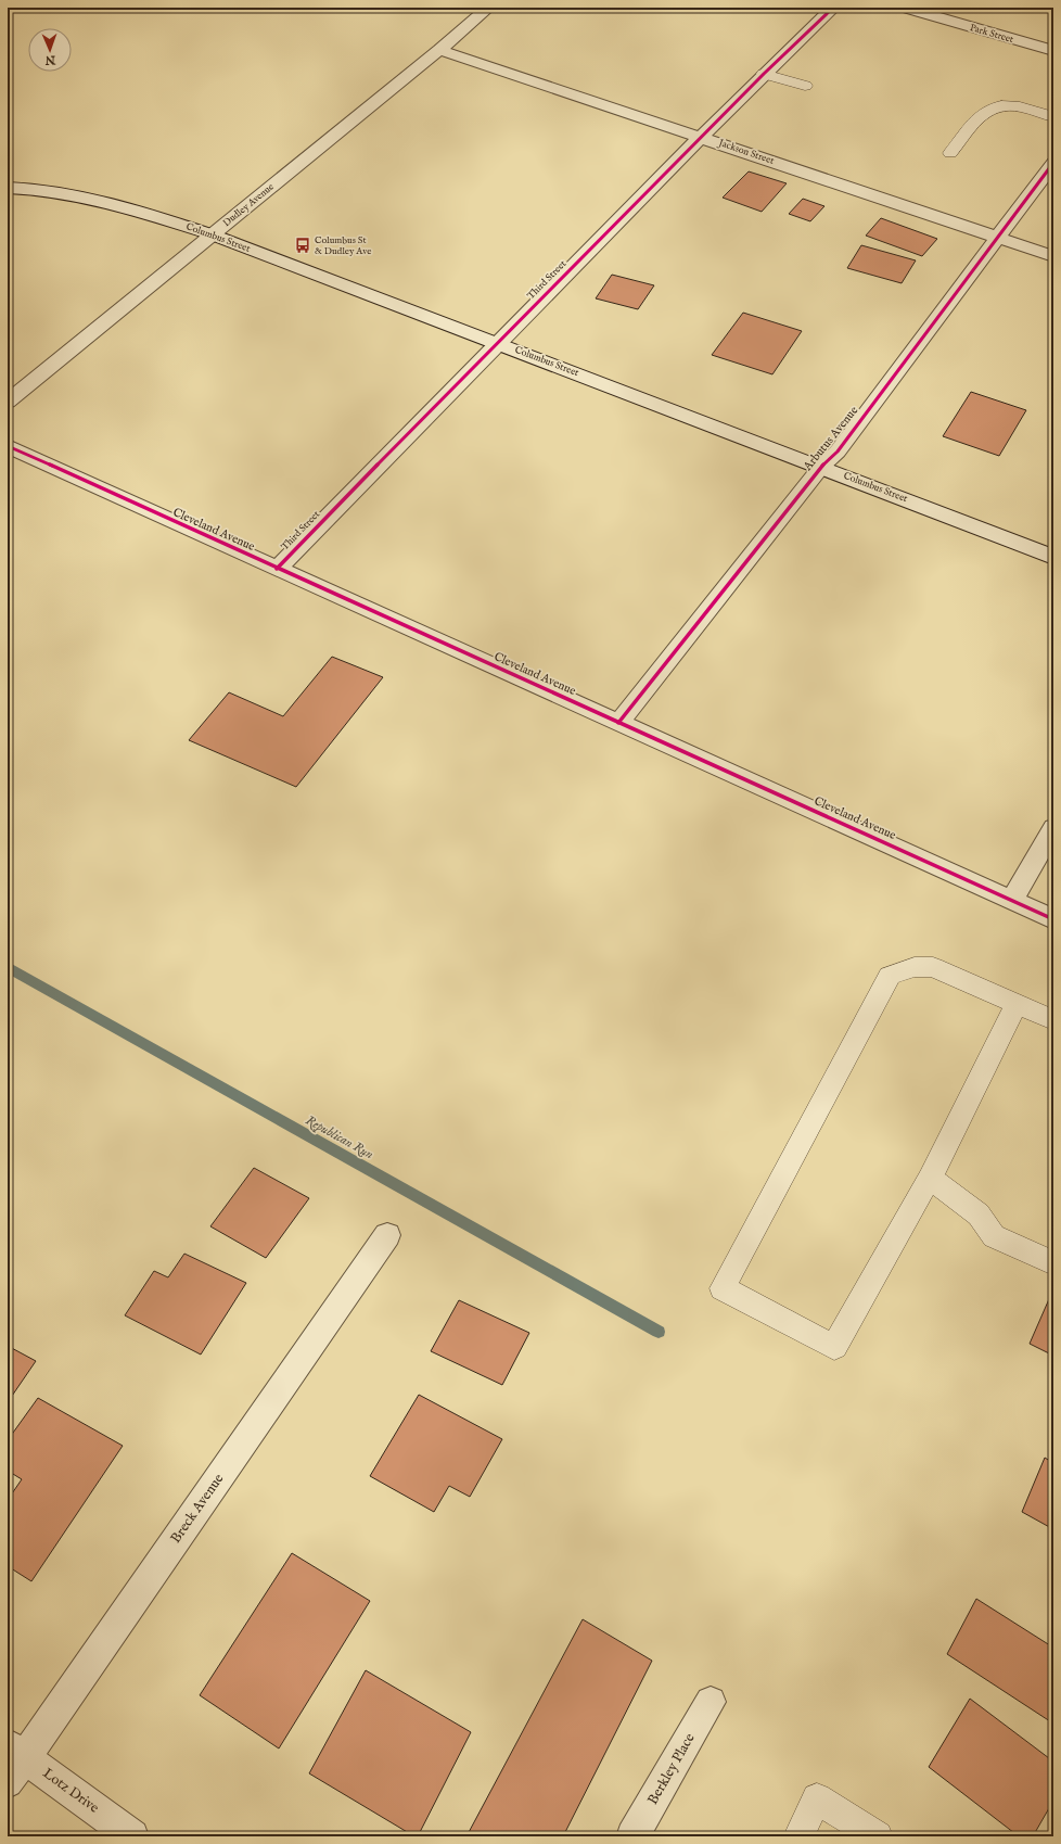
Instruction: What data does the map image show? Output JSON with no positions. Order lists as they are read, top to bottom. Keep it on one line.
{"streets":{"street":["Park Street","Jackson Street","Dudley Avenue","Columbus Street","Third Street","Arbutus Avenue","Cleveland Avenue","Breck Avenue","Berkley Place","Lotz Drive"]},"crossings":[["Jackson Street","Dudley Avenue"],["Jackson Street","Third Street"],["Jackson Street","Arbutus Avenue"],["Dudley Avenue","Columbus Street"],["Columbus Street","Third Street"],["Columbus Street","Arbutus Avenue"],["Third Street","Cleveland Avenue"],["Arbutus Avenue","Cleveland Avenue"],["Breck Avenue","Lotz Drive"]],"water":["Republican Run"],"places":{"bus stop":["Columbus St & Dudley Ave"]},"north":"bottom"}
